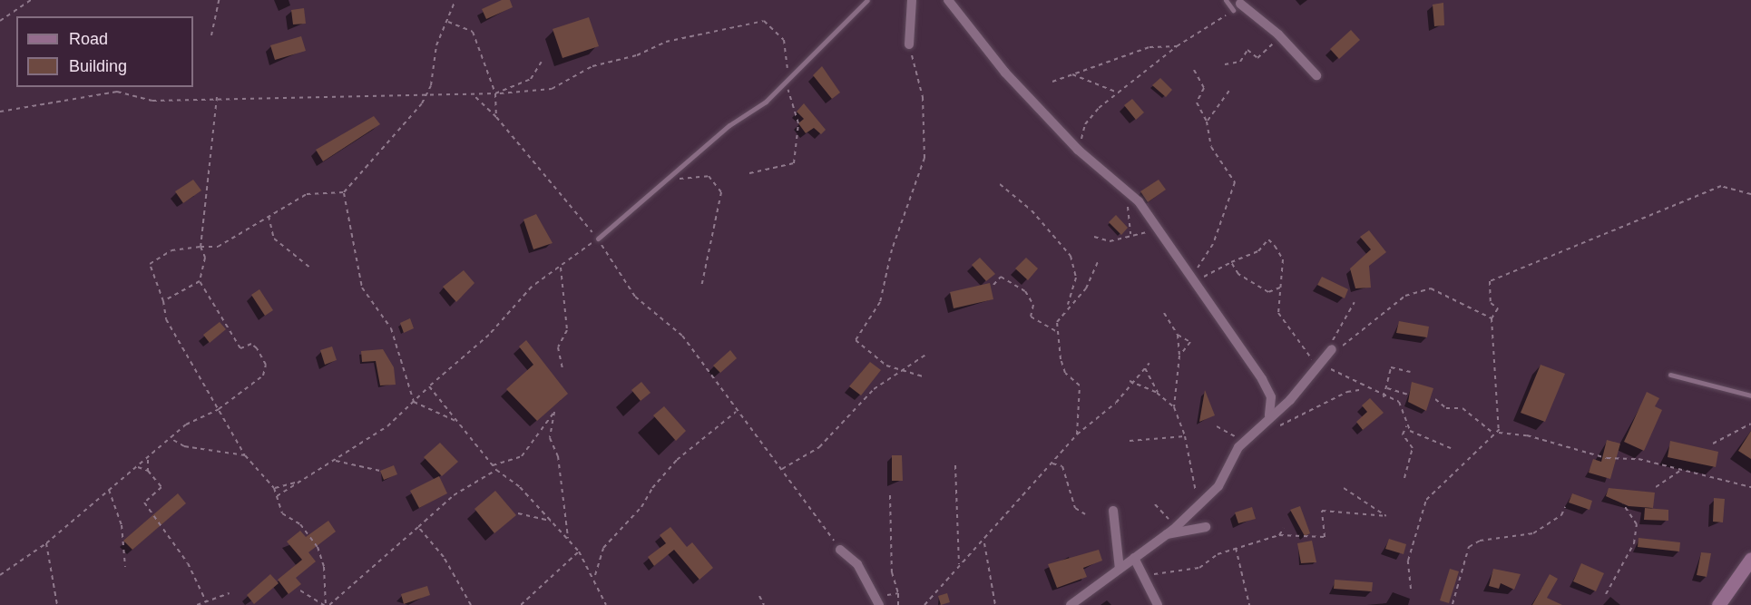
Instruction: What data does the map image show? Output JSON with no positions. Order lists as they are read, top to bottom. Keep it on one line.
{"legend":["Road","Building"]}
